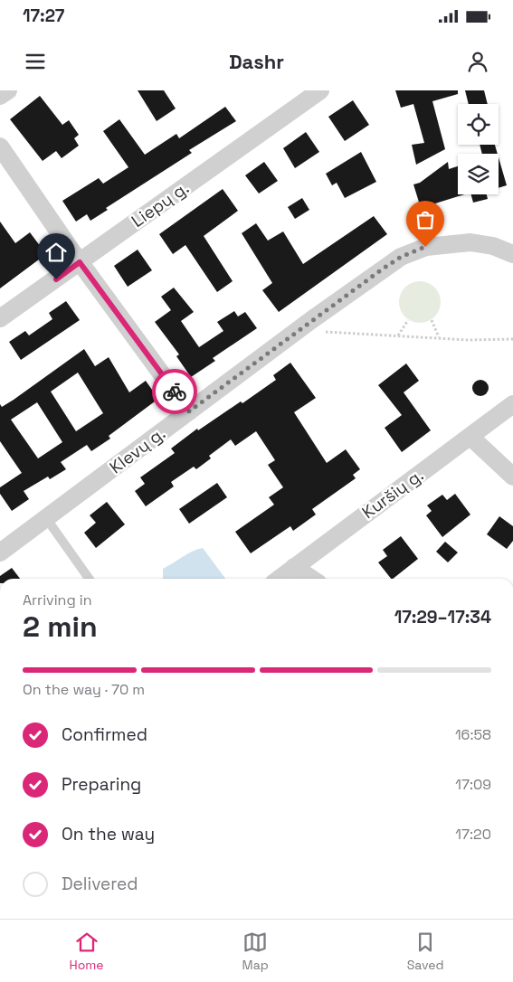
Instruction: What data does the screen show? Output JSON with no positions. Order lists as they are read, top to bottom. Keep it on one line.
{"streets":{"street":["Liepų g.","Klevų g.","Kuršių g."]},"page":{"status":"17:27","header":"Dashr","heading":["2 min","Arriving in","17:29–17:34"],"bar":"On the way · 70 m","list":[["Confirmed","16:58"],["Preparing","17:09"],["On the way","17:20"],"Delivered"],"tabs":["Home","Map","Saved"]}}
